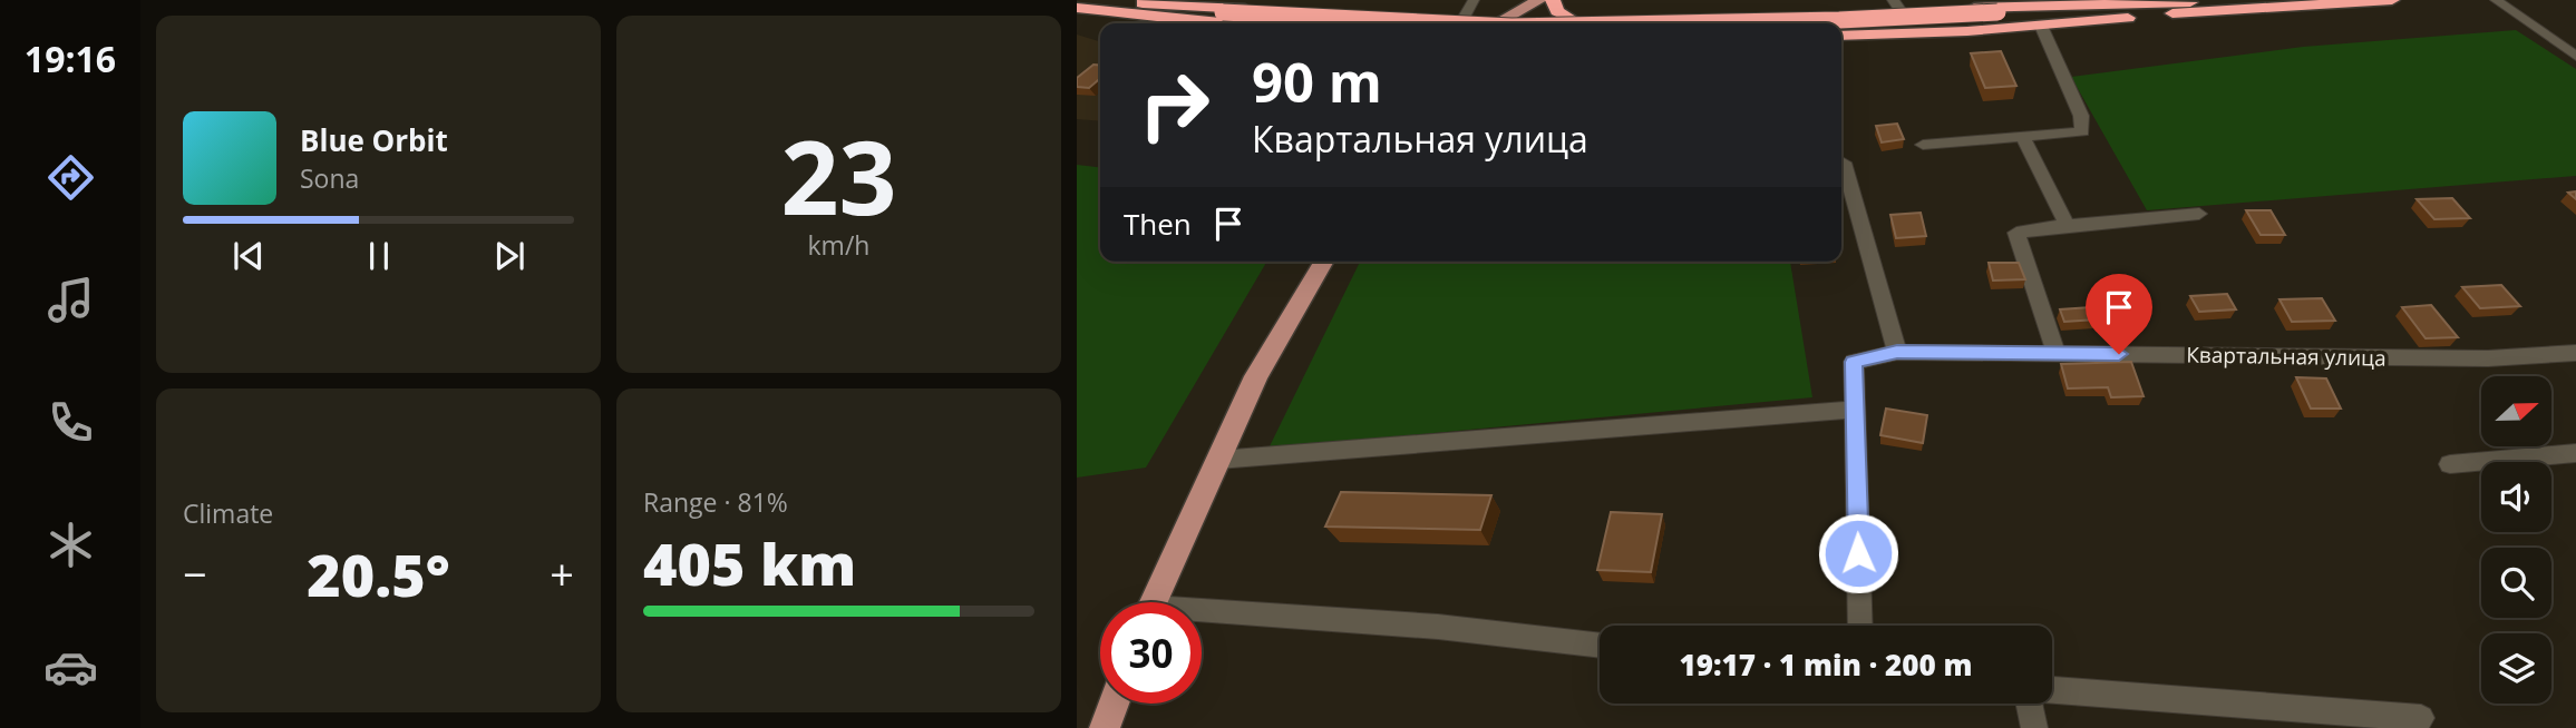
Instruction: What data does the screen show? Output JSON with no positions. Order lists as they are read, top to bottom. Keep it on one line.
{"streets":{"street":["Квартальная улица"]},"north":"right","page":{"tabs":"19:16","tile":[["23","km/h"],"Climate",["Range · 81%","405 km"]],"turn":["90 m","Квартальная улица"],"song":["Blue Orbit","Sona"],"then":"Then","heat":["−","20.5°","+"],"limit":"30","trip":"19:17 · 1 min · 200 m"}}
